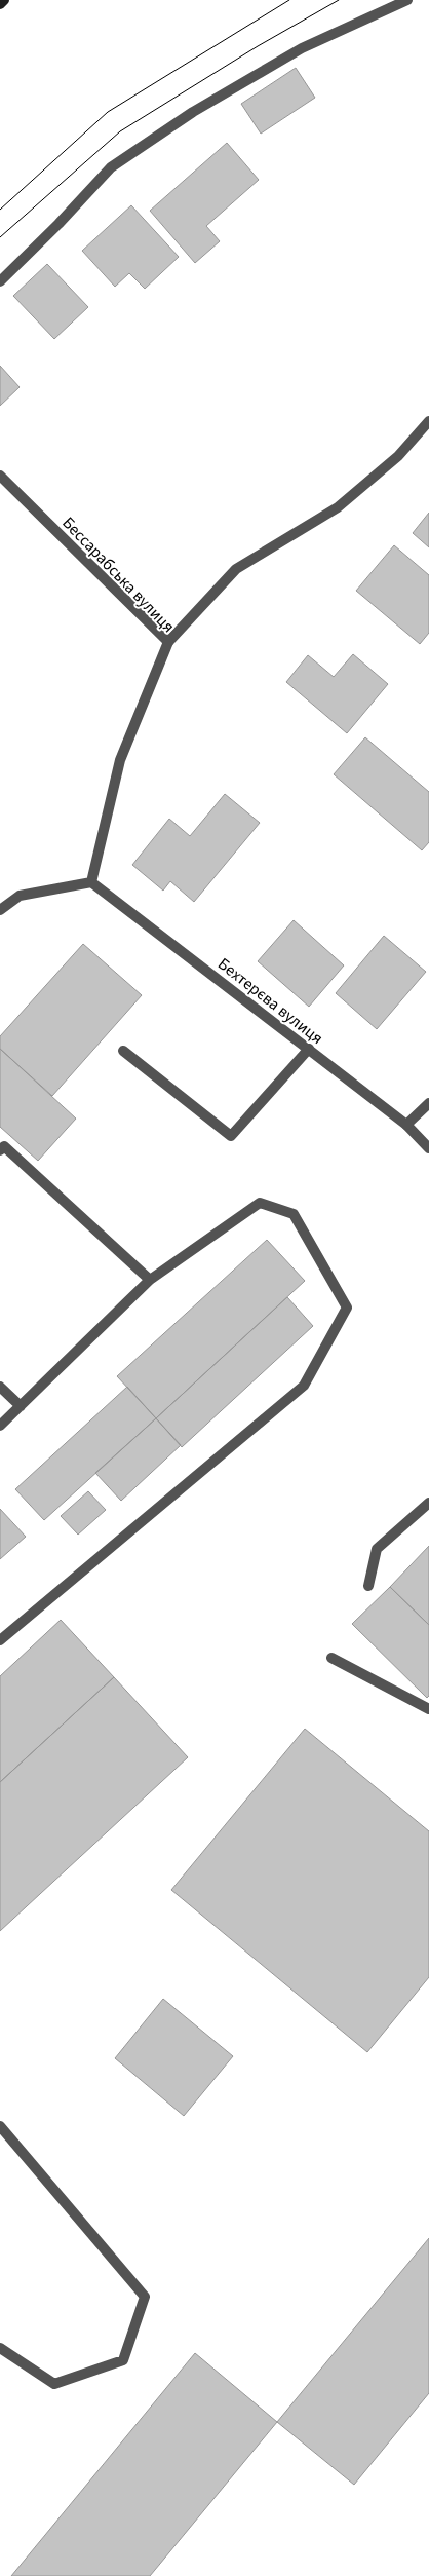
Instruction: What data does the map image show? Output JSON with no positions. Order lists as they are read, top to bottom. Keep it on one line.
{"streets":{"street":["Бессарабська вулиця","Бехтерєва вулиця"]},"crossings":[["Бессарабська вулиця","Бехтерєва вулиця"]]}
